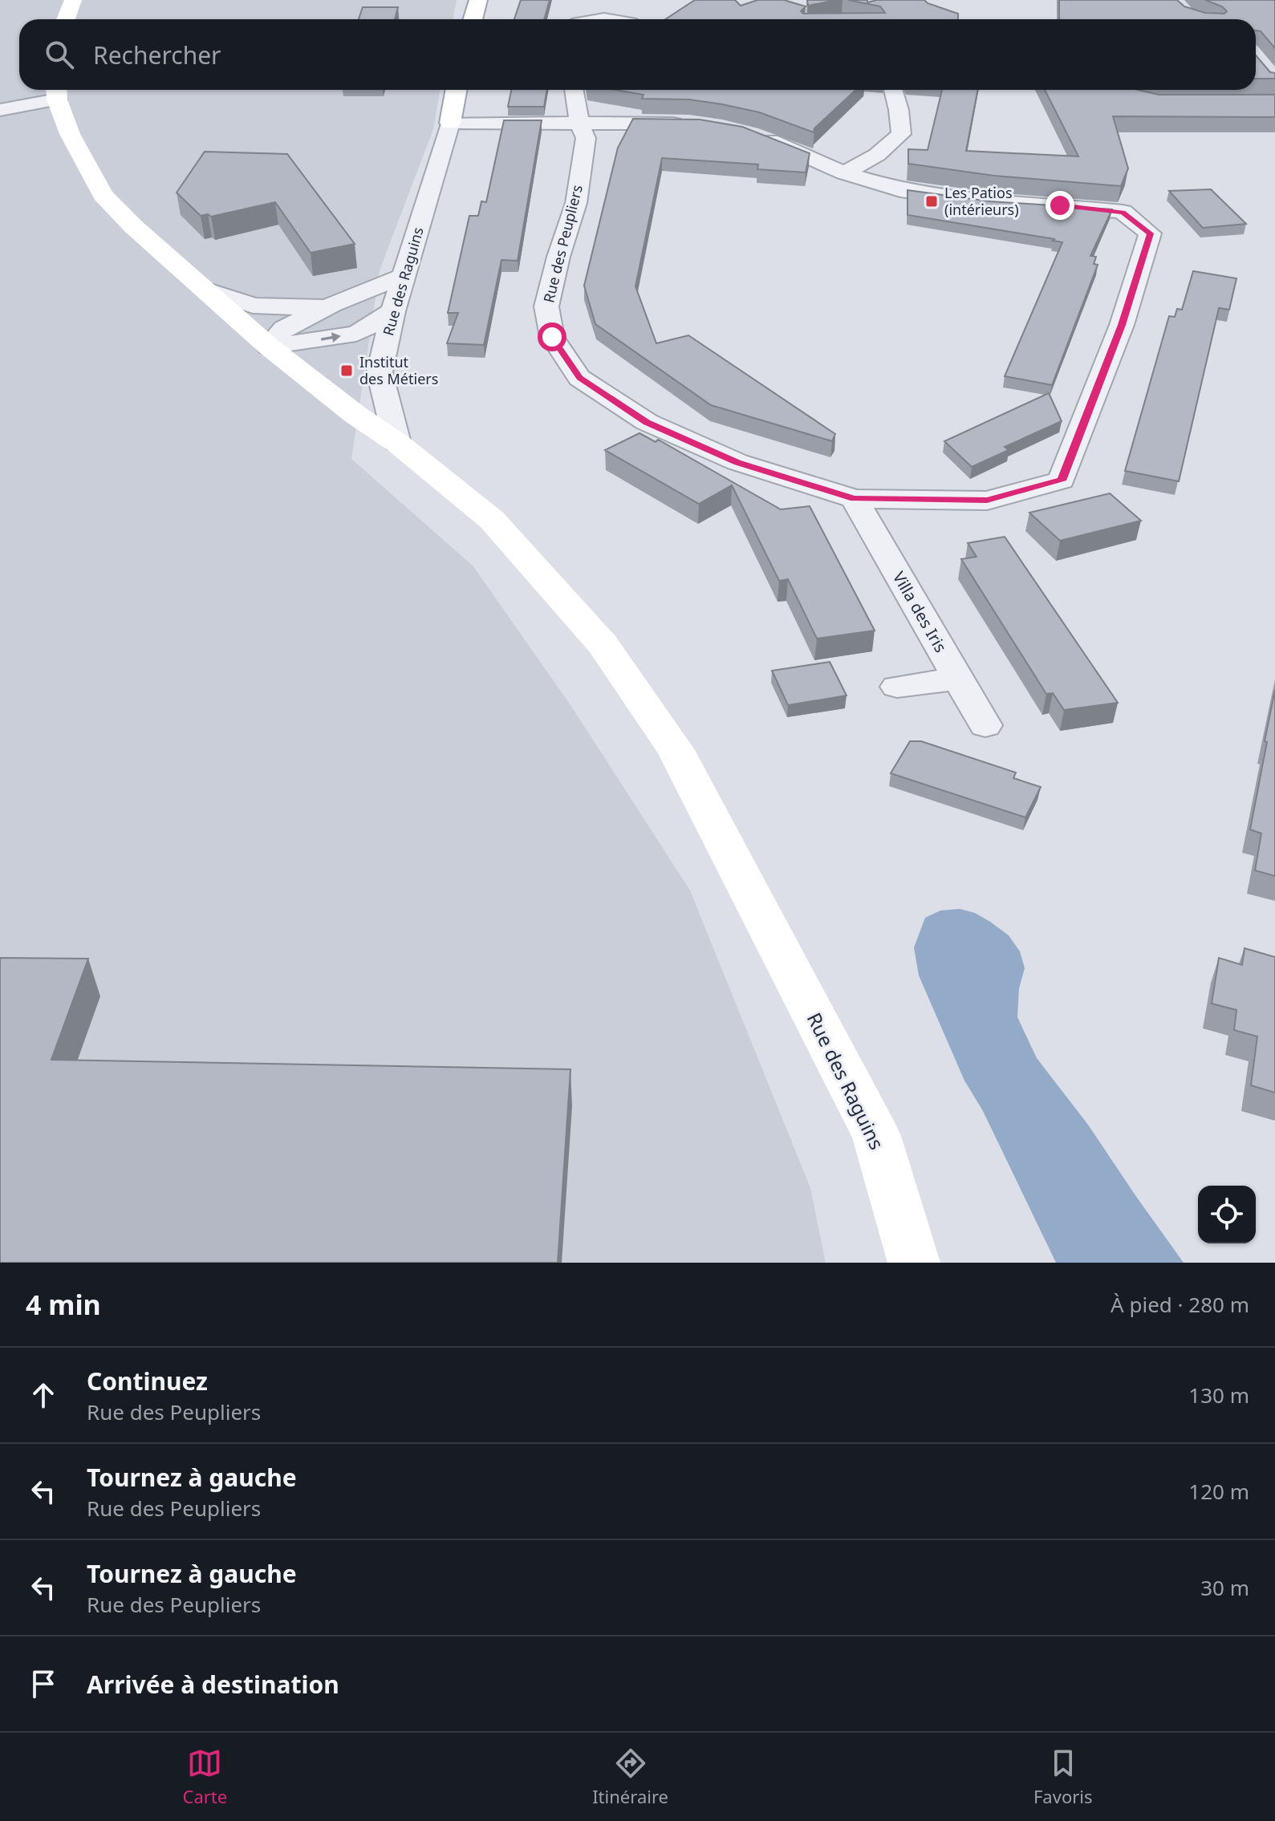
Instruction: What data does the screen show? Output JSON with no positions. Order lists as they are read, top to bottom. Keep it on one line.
{"streets":{"street":["Rue des Peupliers","Rue des Raguins","Villa des Iris"]},"crossings":[["Rue des Peupliers","Villa des Iris"]],"places":{"transit":["Les Patios (intérieurs)","Institut des Métiers"]},"page":{"search":"Rechercher","heading":["4 min","À pied · 280 m"],"list":[["Continuez","Rue des Peupliers","130 m"],["Tournez à gauche","Rue des Peupliers","120 m"],["Tournez à gauche","Rue des Peupliers","30 m"],"Arrivée à destination"],"nav":["Carte","Itinéraire","Favoris"]}}
